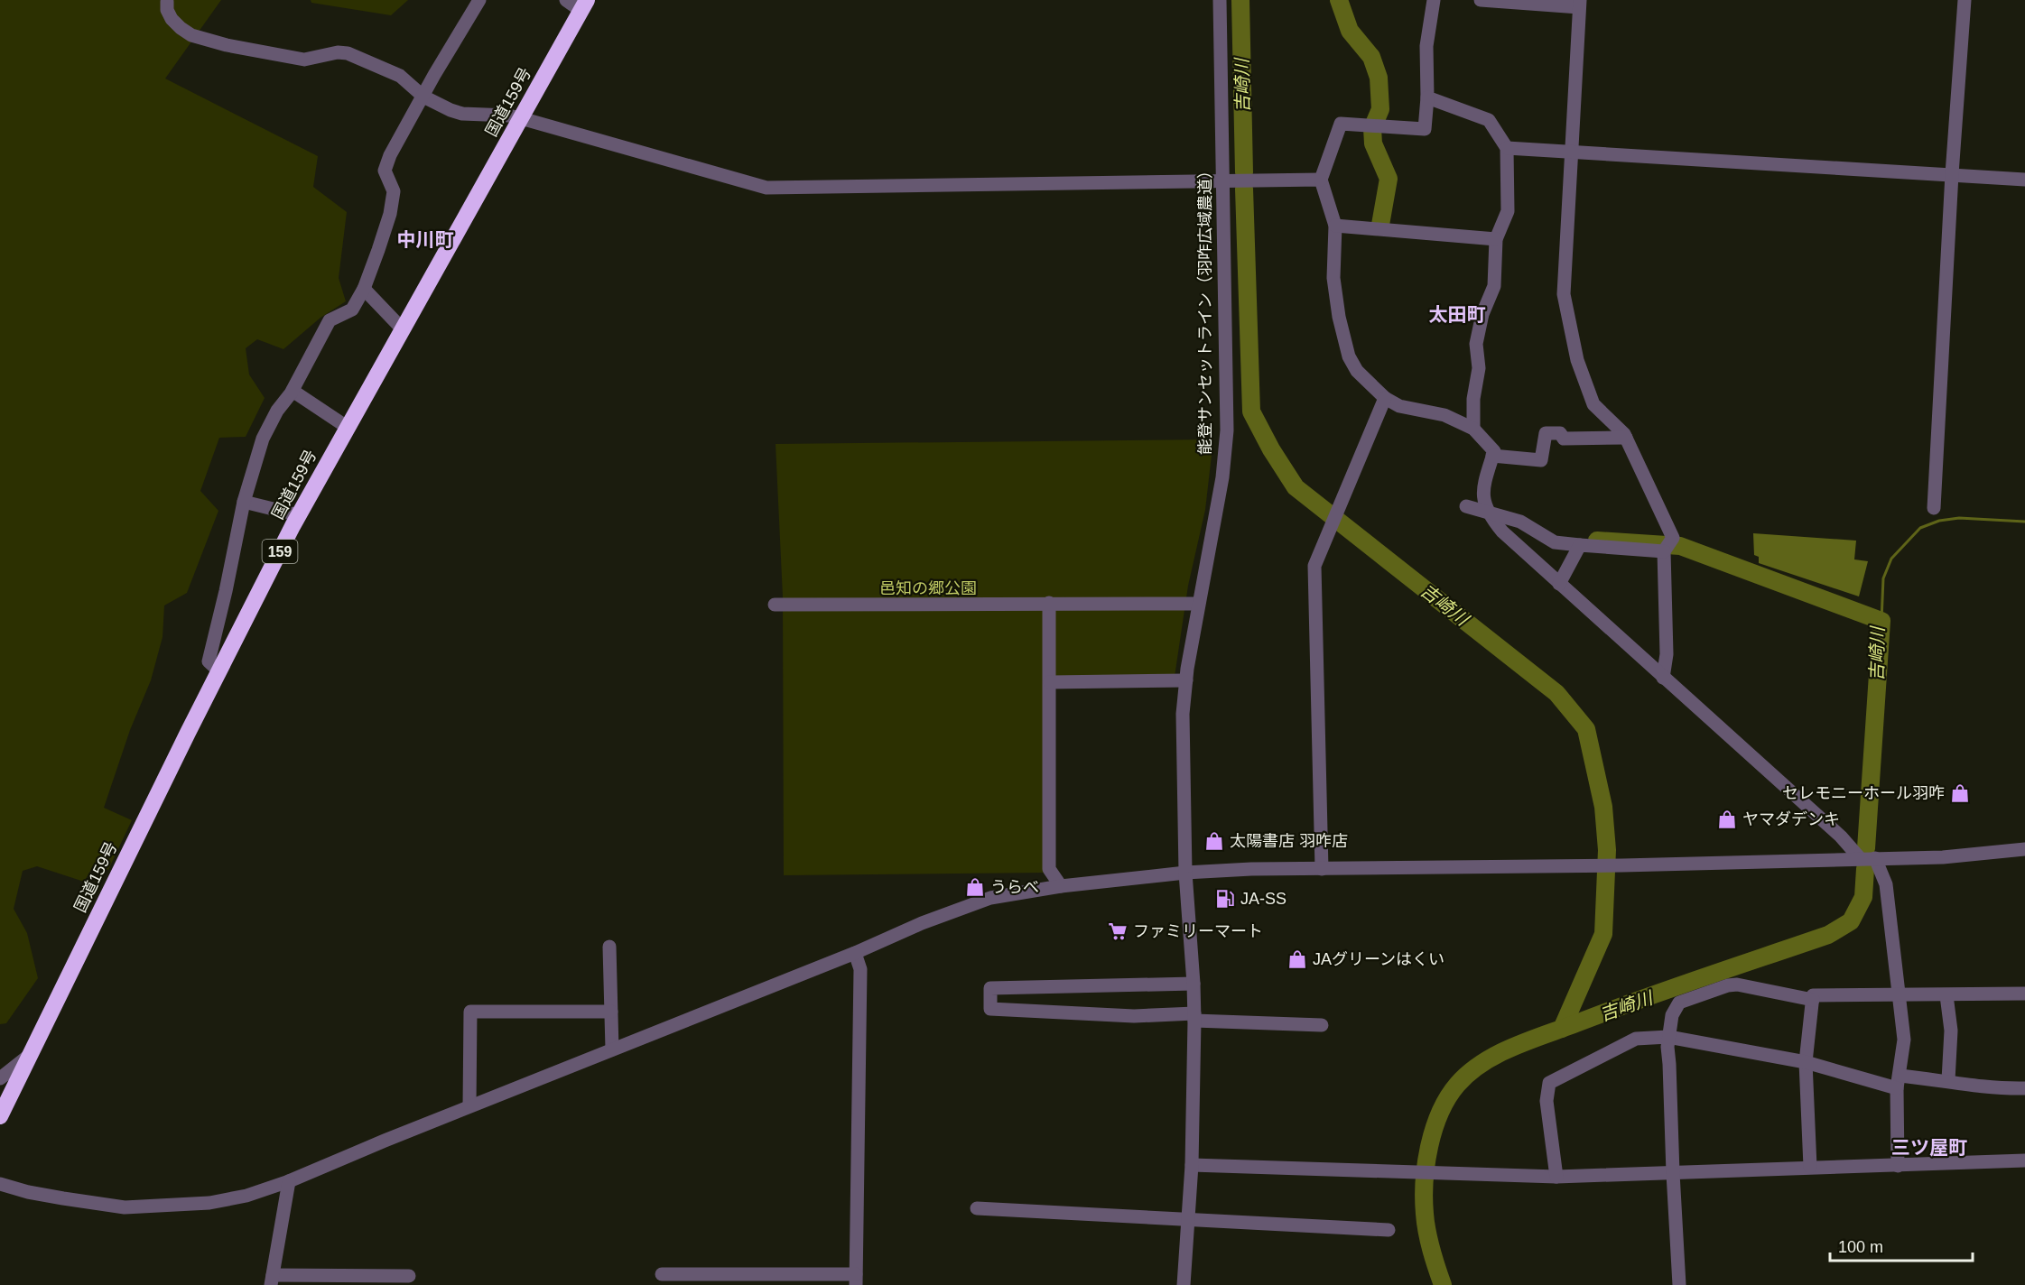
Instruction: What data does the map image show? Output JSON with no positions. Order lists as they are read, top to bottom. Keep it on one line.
{"streets":{"highway":["国道159号","159"],"street":["能登サンセットライン（羽咋広域農道）"]},"districts":["中川町","太田町","三ツ屋町"],"water":["吉崎川"],"parks":["邑知の郷公園"],"places":{"shop":["セレモニーホール羽咋","ヤマダデンキ","太陽書店 羽咋店","うらべ","JAグリーンはくい"],"fuel station":["JA-SS"],"supermarket":["ファミリーマート"]},"scale_bar":"100 m"}
